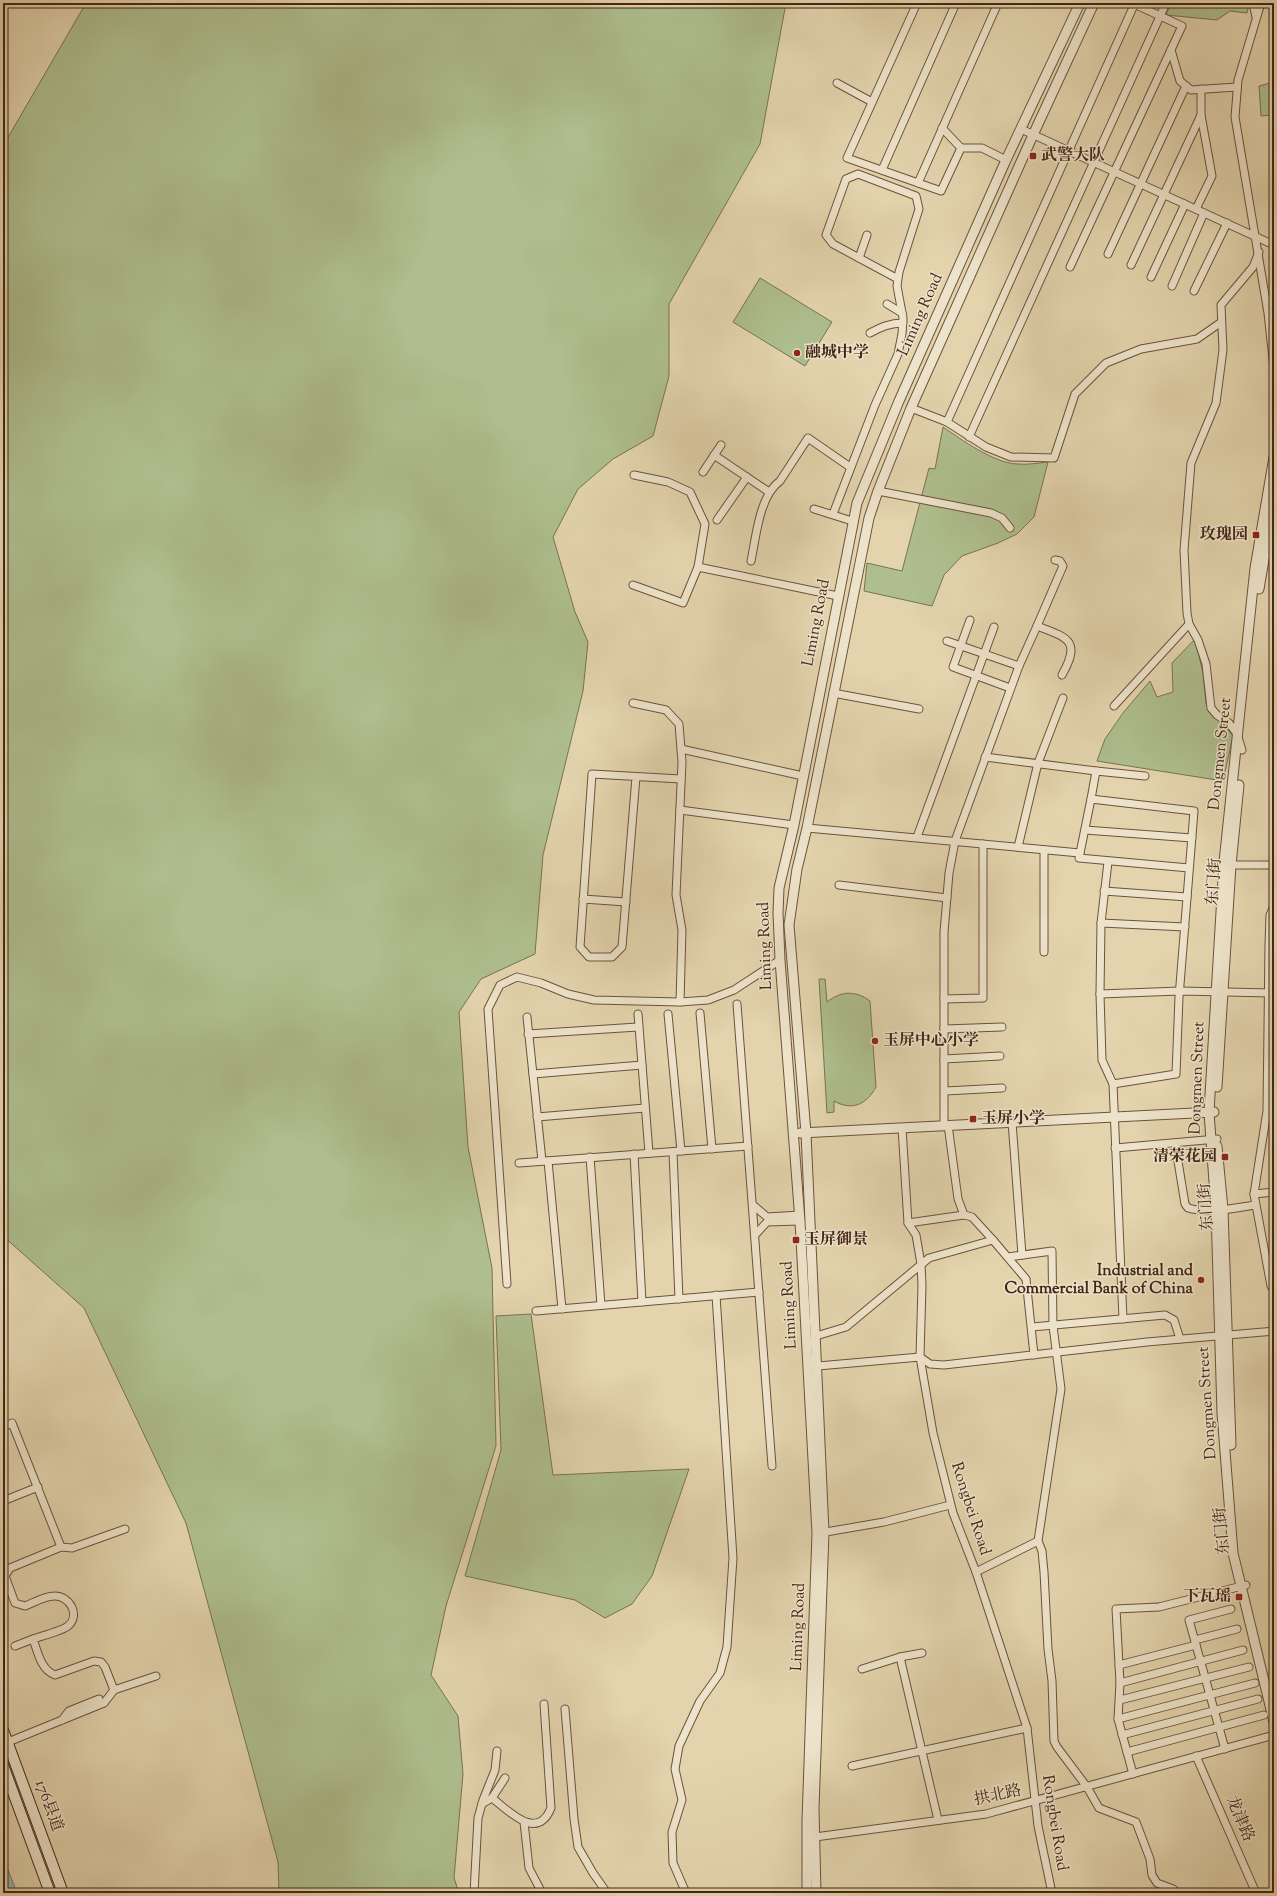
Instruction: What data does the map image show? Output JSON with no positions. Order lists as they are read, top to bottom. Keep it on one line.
{"streets":{"main road":["176县道"],"street":["Liming Road","Dongmen Street","东门街","Rongbei Road","拱北路","龙津路"]},"crossings":[["Liming Road","拱北路"],["Dongmen Street","东门街"],["Rongbei Road","拱北路"],["拱北路","龙津路"]],"places":{"transit":["武警大队","玫瑰园","玉屏小学","清荣花园","玉屏御景","下瓦瑶"],"other":["融城中学","玉屏中心小学","Industrial and Commercial Bank of China"]}}
